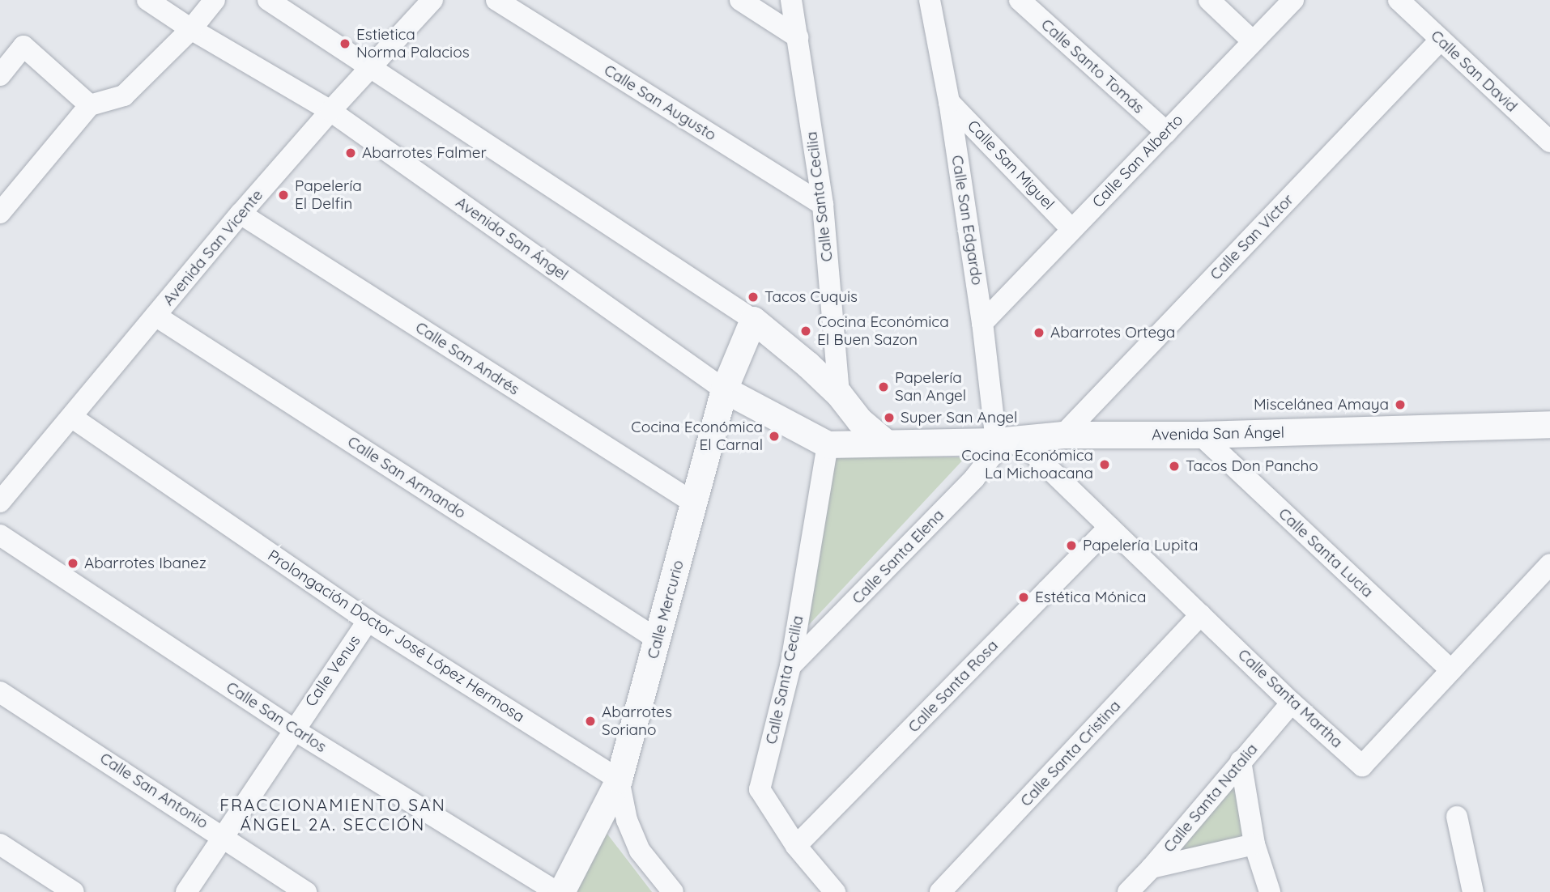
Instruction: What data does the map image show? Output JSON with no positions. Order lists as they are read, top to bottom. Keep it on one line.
{"streets":{"street":["Calle Santo Tomás","Calle San David","Calle San Augusto","Calle San Alberto","Calle San Miguel","Calle Santa Cecilia","Calle San Edgardo","Calle San Víctor","Avenida San Ángel","Avenida San Vicente","Calle San Andrés","Calle San Armando","Calle Santa Lucía","Calle Santa Elena","Calle Mercurio","Prolongación Doctor José López Hermosa","Calle Venus","Calle Santa Rosa","Calle Santa Martha","Calle San Carlos","Calle Santa Cristina","Calle San Antonio","Calle Santa Natalia"]},"crossings":[["Calle Santo Tomás","Calle San Alberto"],["Calle San David","Calle San Víctor"],["Calle San Augusto","Calle Santa Cecilia"],["Calle San Alberto","Calle San Miguel"],["Calle San Alberto","Calle San Edgardo"],["Calle San Miguel","Calle San Edgardo"],["Calle Santa Cecilia","Avenida San Ángel"],["Calle Santa Cecilia","Calle Santa Elena"],["Calle Santa Cecilia","Calle Santa Rosa"],["Calle San Edgardo","Avenida San Ángel"],["Calle San Edgardo","Calle Santa Elena"],["Calle San Edgardo","Calle Santa Martha"],["Calle San Víctor","Avenida San Ángel"],["Avenida San Ángel","Avenida San Vicente"],["Avenida San Ángel","Calle Santa Lucía"],["Avenida San Ángel","Calle Santa Elena"],["Avenida San Ángel","Calle Mercurio"],["Avenida San Ángel","Calle Santa Martha"],["Avenida San Vicente","Calle San Andrés"],["Avenida San Vicente","Calle San Armando"],["Avenida San Vicente","Prolongación Doctor José López Hermosa"],["Calle San Andrés","Calle Mercurio"],["Calle San Armando","Calle Mercurio"],["Calle Santa Lucía","Calle Santa Martha"],["Calle Santa Elena","Calle Santa Martha"],["Calle Mercurio","Prolongación Doctor José López Hermosa"],["Prolongación Doctor José López Hermosa","Calle Venus"],["Calle Venus","Calle San Carlos"],["Calle Venus","Calle San Antonio"],["Calle Santa Rosa","Calle Santa Martha"],["Calle Santa Martha","Calle Santa Cristina"],["Calle Santa Martha","Calle Santa Natalia"]],"districts":["FRACCIONAMIENTO SAN ÁNGEL 2A. SECCIÓN"],"places":["Estietica Norma Palacios","Abarrotes Falmer","Papelería El Delfin","Tacos Cuquis","Cocina Económica El Buen Sazon","Abarrotes Ortega","Papelería San Angel","Miscelánea Amaya","Super San Angel","Cocina Económica El Carnal","Cocina Económica La Michoacana","Tacos Don Pancho","Papelería Lupita","Abarrotes Ibanez","Estética Mónica","Abarrotes Soriano"]}
